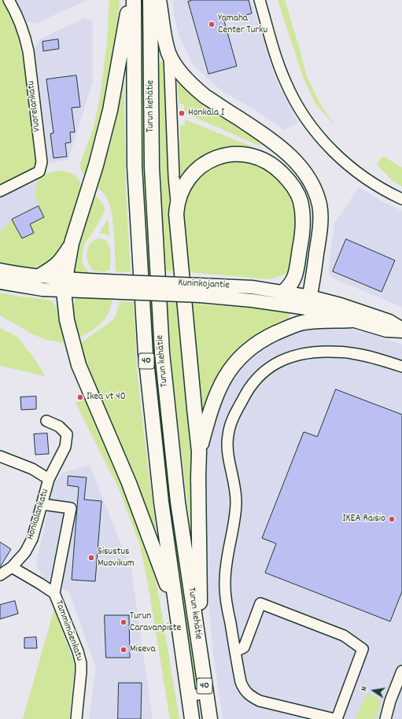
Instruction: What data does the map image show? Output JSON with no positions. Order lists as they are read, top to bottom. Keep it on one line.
{"streets":{"highway":["Turun kehätie","40"],"main road":["Kuninkojantie"],"street":["Vuorelankatu","Honkalankatu","Tammimäenkatu"]},"crossings":[["Honkalankatu","Tammimäenkatu"]],"places":["Yamaha Center Turku","Honkala I","Ikea vt 40","IKEA Raisio","Sisustus Muovikum","Turun Caravanpiste","Miseva"],"north":"left"}
